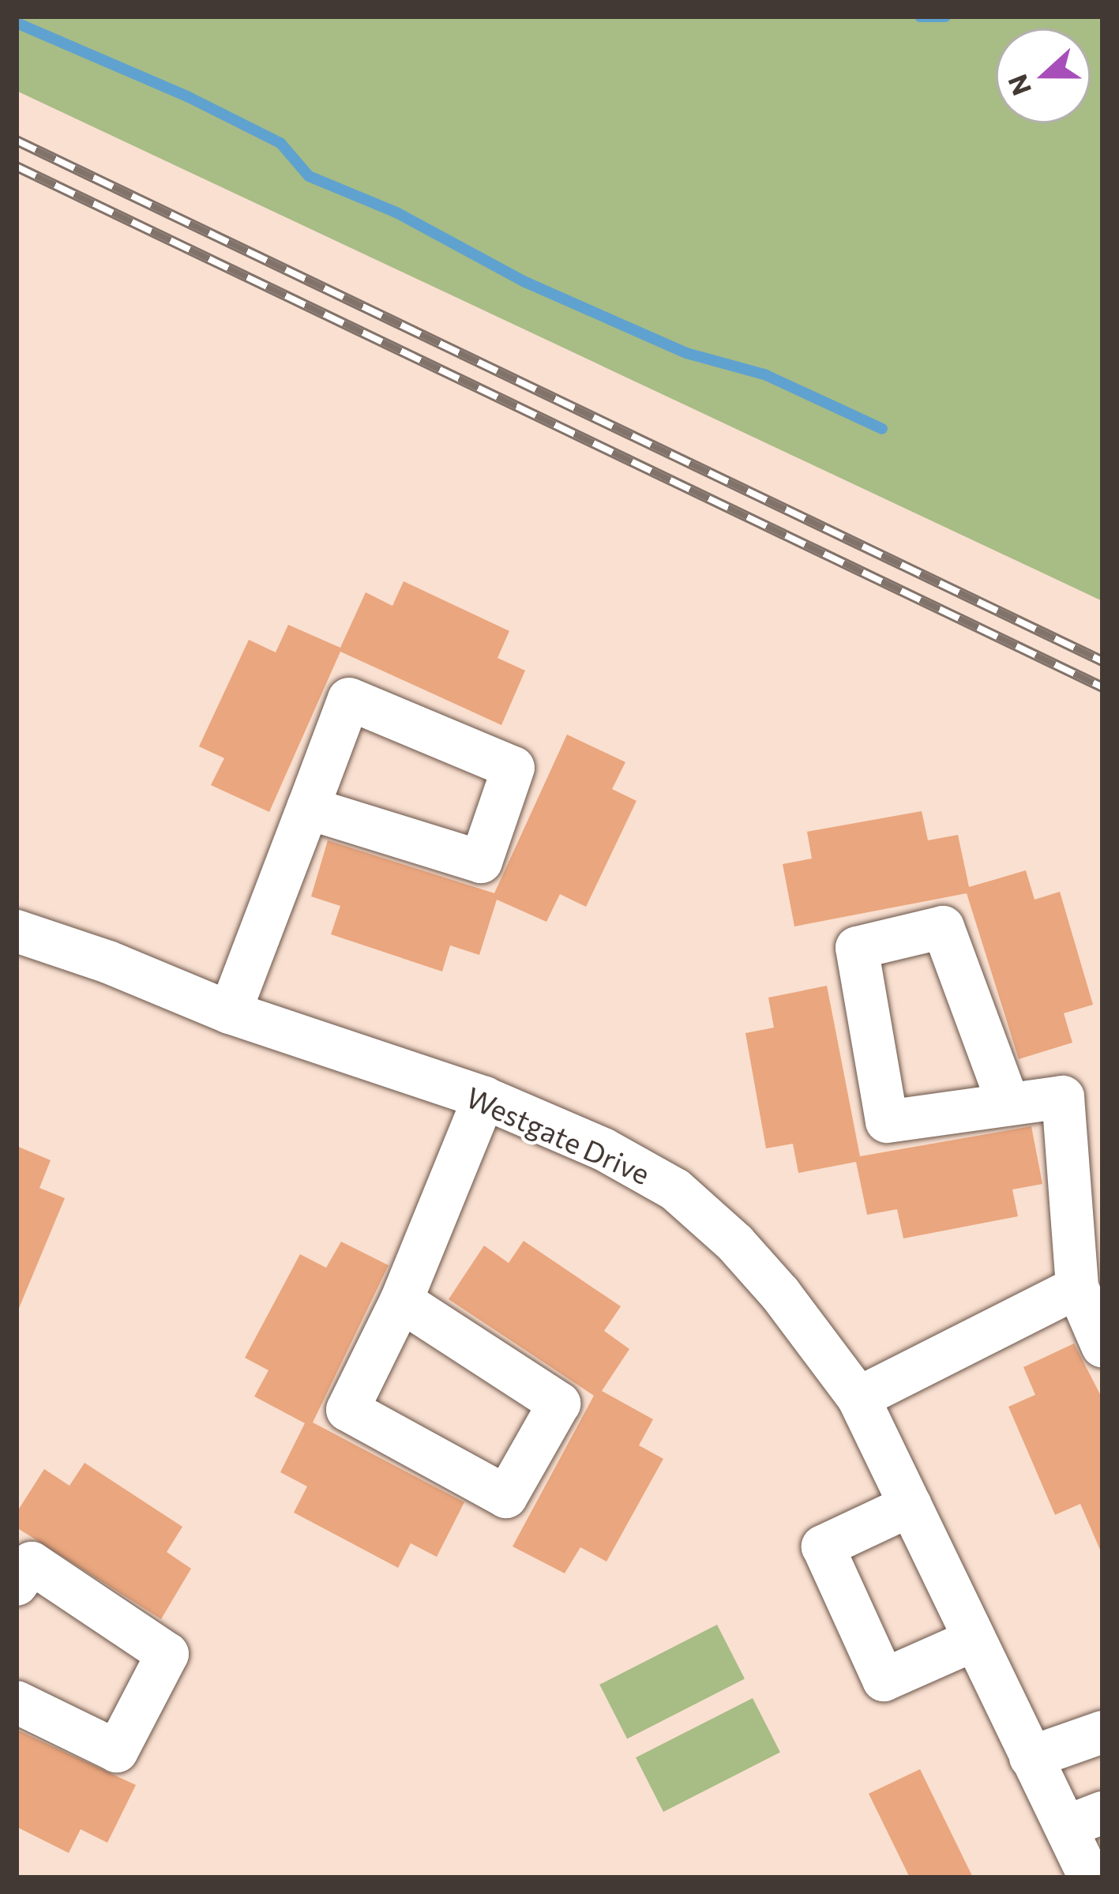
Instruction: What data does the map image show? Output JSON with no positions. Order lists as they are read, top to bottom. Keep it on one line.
{"streets":{"street":["Westgate Drive"]},"north":"left"}
